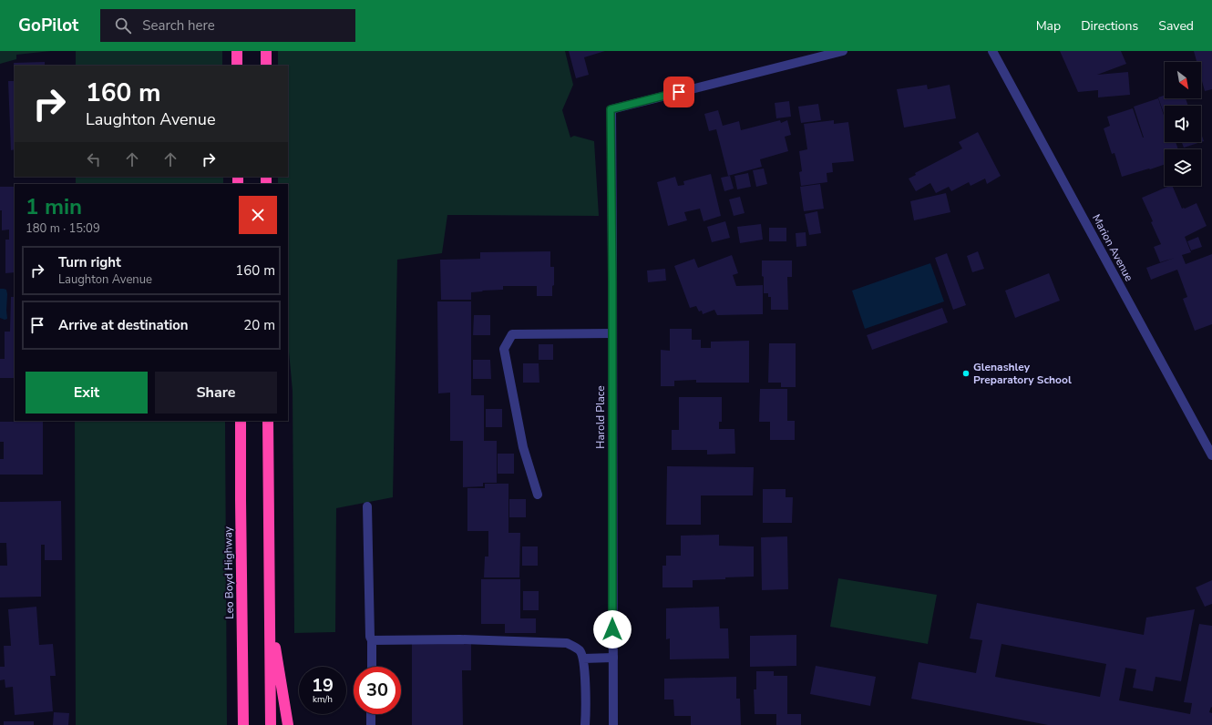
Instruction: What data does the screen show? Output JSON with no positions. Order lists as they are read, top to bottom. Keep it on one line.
{"streets":{"highway":["Leo Boyd Highway"],"street":["Marion Avenue","Harold Place"]},"places":["Glenashley Preparatory School"],"north":"bottom right","page":{"header":"GoPilot","search":"Search here","nav":["Map","Directions","Saved"],"turn":["160 m","Laughton Avenue"],"heading":["1 min","180 m · 15:09"],"list":[{"name":"Turn right","note":"Laughton Avenue","value":"160 m"},{"name":"Arrive at destination","value":"20 m"}],"buttons":["Exit","Share"],"speed":"19 km/h","limit":"30"}}
